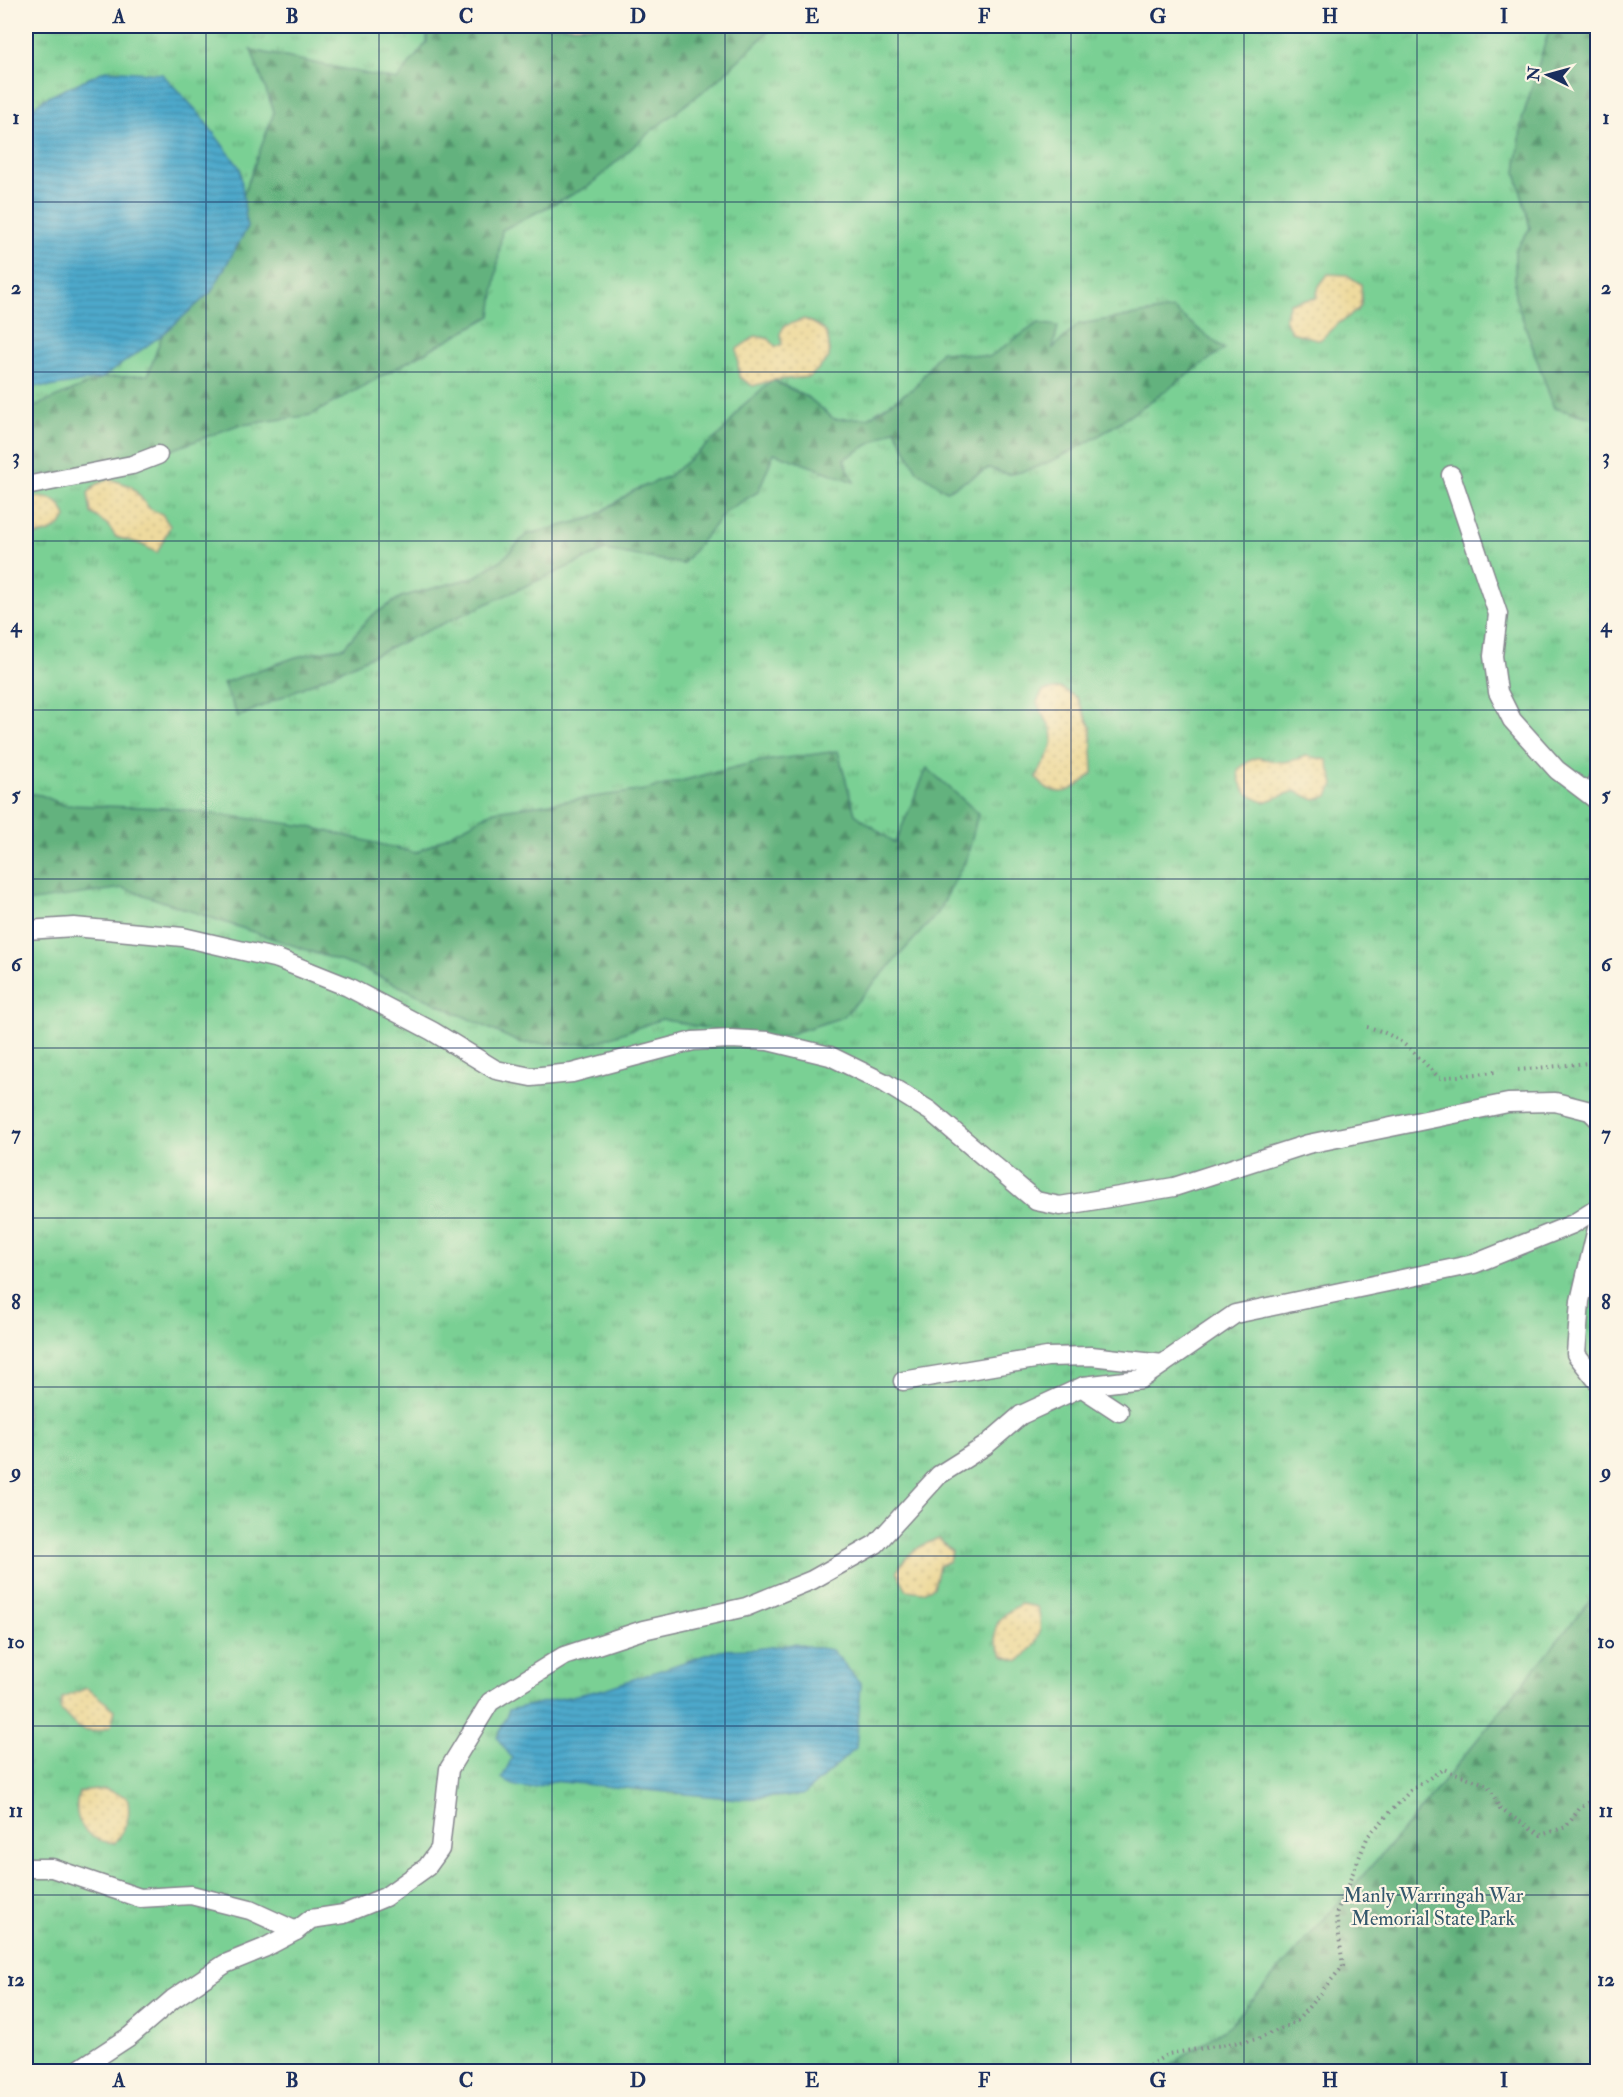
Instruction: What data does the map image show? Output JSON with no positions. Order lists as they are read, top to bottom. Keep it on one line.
{"parks":["Manly Warringah War Memorial State Park"],"north":"left","grid":{"columns":["A","B","C","D","E","F","G","H","I"],"rows":["1","2","3","4","5","6","7","8","9","10","11","12"]}}
